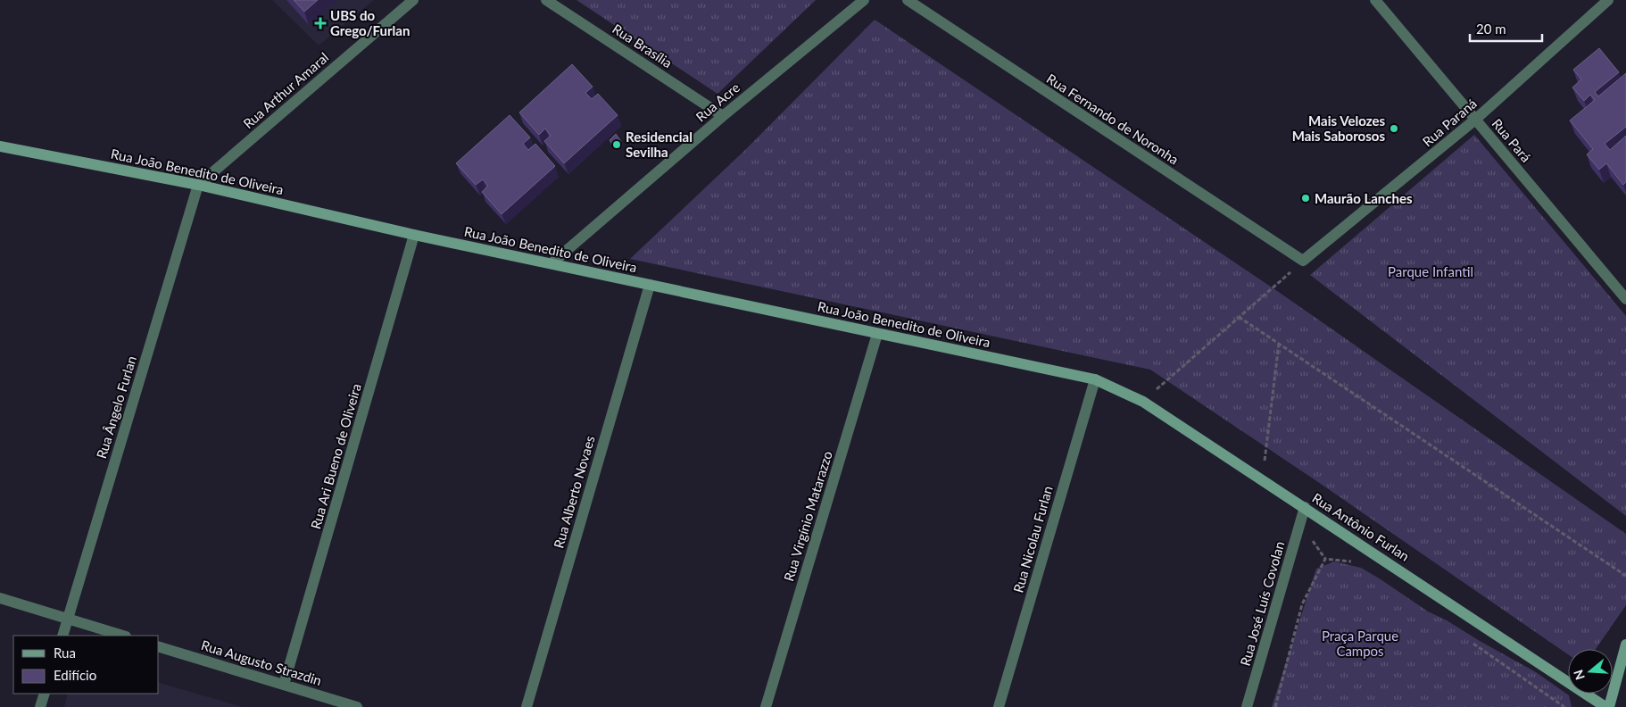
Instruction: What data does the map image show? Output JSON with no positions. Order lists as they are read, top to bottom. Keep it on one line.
{"streets":{"street":["Rua Brasília","Rua Arthur Amaral","Rua Acre","Rua Fernando de Noronha","Rua Paraná","Rua Pará","Rua João Benedito de Oliveira","Rua Ângelo Furlan","Rua Ari Bueno de Oliveira","Rua Alberto Novaes","Rua Virgínio Matarazzo","Rua Antônio Furlan","Rua Nicolau Furlan","Rua José Luís Covolan","Rua Augusto Strazdin"]},"crossings":[["Rua Brasília","Rua Acre"],["Rua Arthur Amaral","Rua João Benedito de Oliveira"],["Rua Arthur Amaral","Rua Ângelo Furlan"],["Rua Acre","Rua João Benedito de Oliveira"],["Rua Fernando de Noronha","Rua Paraná"],["Rua Paraná","Rua Pará"],["Rua João Benedito de Oliveira","Rua Ângelo Furlan"],["Rua João Benedito de Oliveira","Rua Ari Bueno de Oliveira"],["Rua João Benedito de Oliveira","Rua Alberto Novaes"],["Rua João Benedito de Oliveira","Rua Virgínio Matarazzo"],["Rua João Benedito de Oliveira","Rua Antônio Furlan"],["Rua João Benedito de Oliveira","Rua Nicolau Furlan"],["Rua Ari Bueno de Oliveira","Rua Augusto Strazdin"],["Rua Antônio Furlan","Rua Nicolau Furlan"],["Rua Antônio Furlan","Rua José Luís Covolan"]],"parks":["Parque Infantil","Praça Parque Campos"],"places":{"health":["UBS do Grego/Furlan"],"other":["Mais Velozes Mais Saborosos","Residencial Sevilha","Maurão Lanches"]},"legend":["Rua","Edifício"],"scale_bar":"20 m","north":"left"}
